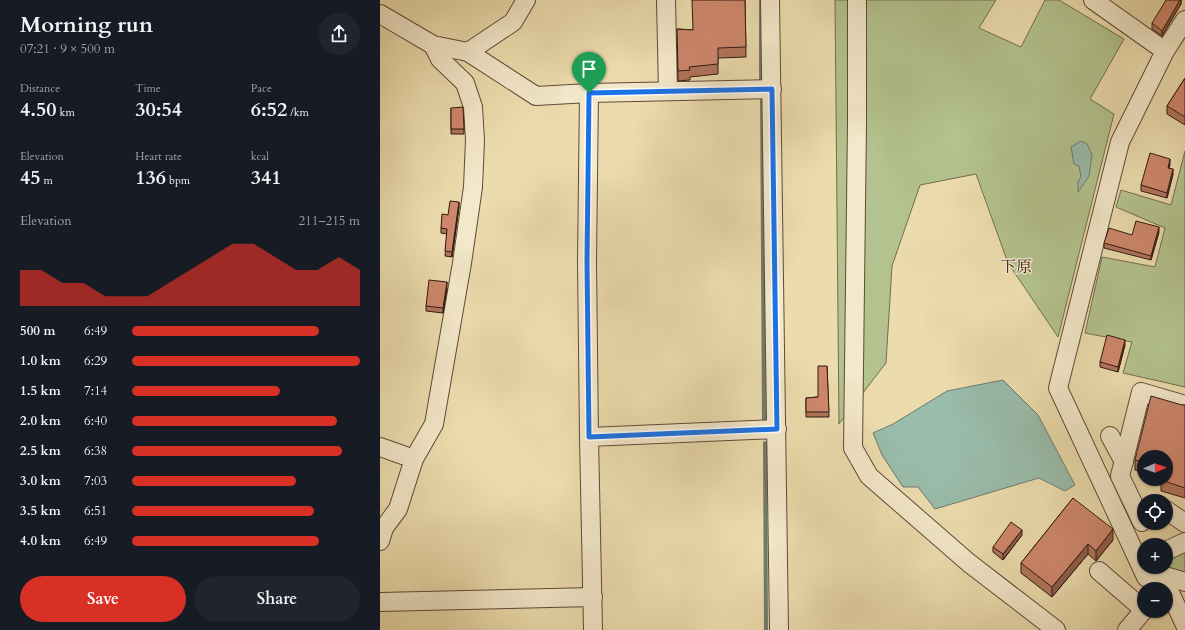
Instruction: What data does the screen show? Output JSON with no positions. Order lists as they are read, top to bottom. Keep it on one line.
{"districts":["下原"],"north":"right","page":{"heading":["Morning run","07:21 · 9 × 500 m"],"stats":[["Distance","4.50 km"],["Time","30:54"],["Pace","6:52 /km"],["Elevation","45 m"],["Heart rate","136 bpm"],["kcal","341"]],"chart":["Elevation","211–215 m"],"list":[{"name":"500 m","note":"6:49"},{"name":"1.0 km","note":"6:29"},{"name":"1.5 km","note":"7:14"},{"name":"2.0 km","note":"6:40"},{"name":"2.5 km","note":"6:38"},{"name":"3.0 km","note":"7:03"},{"name":"3.5 km","note":"6:51"},{"name":"4.0 km","note":"6:49"}],"map_buttons":["+","−"],"buttons":["Save","Share"]}}
